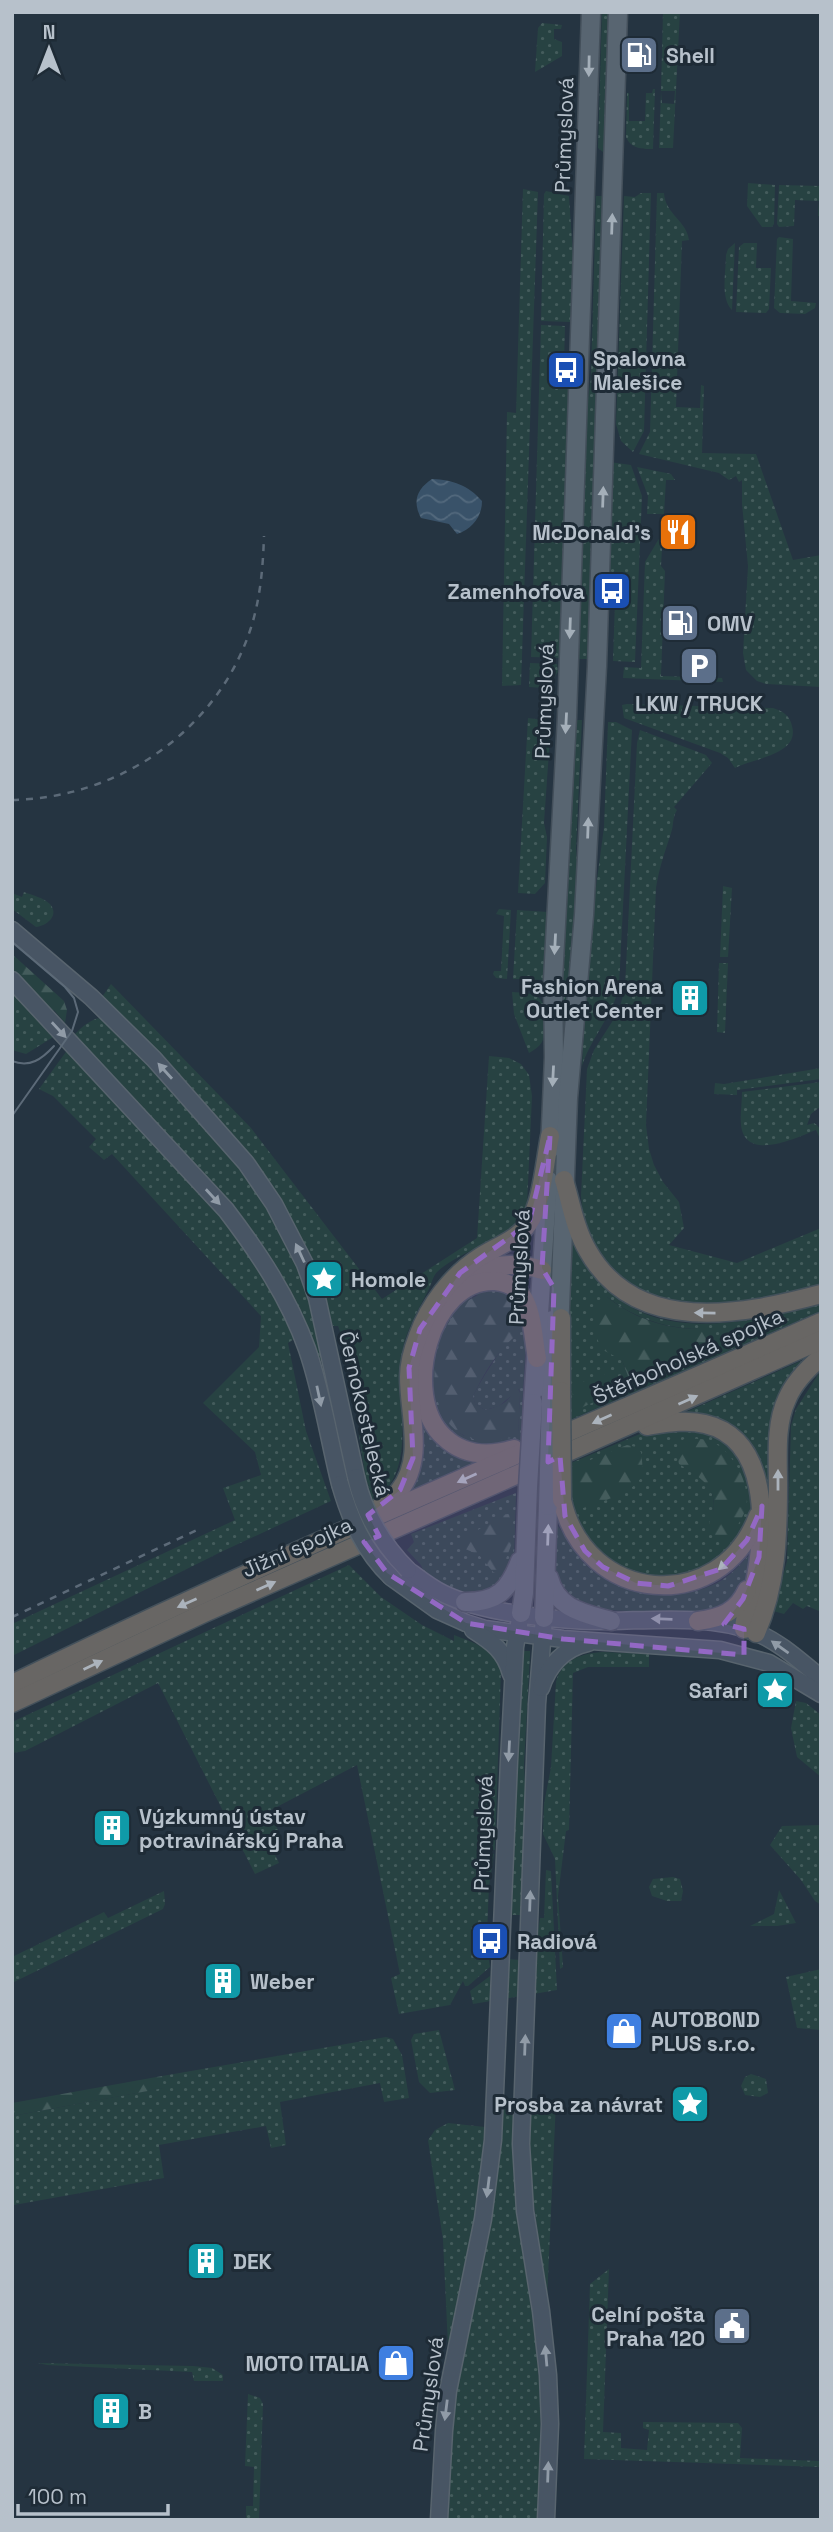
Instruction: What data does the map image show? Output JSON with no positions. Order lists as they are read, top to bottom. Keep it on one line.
{"streets":{"highway":["Štěrboholská spojka","Jižní spojka"],"main road":["Průmyslová","Černokostelecká"]},"crossings":[["Průmyslová","Černokostelecká"],["Štěrboholská spojka","Jižní spojka"]],"places":{"fuel station":["Shell","OMV"],"bus stop":["Spalovna Malešice","Zamenhofova","Radiová"],"restaurant":["McDonald's"],"parking":["LKW / TRUCK"],"building":["Fashion Arena Outlet Center","Výzkumný ústav potravinářský Praha","Weber","DEK","B"],"place":["Homole","Safari","Prosba za návrat"],"shop":["AUTOBOND PLUS s.r.o.","MOTO ITALIA"],"public building":["Celní pošta Praha 120"]},"scale_bar":"100 m","north":"top"}
